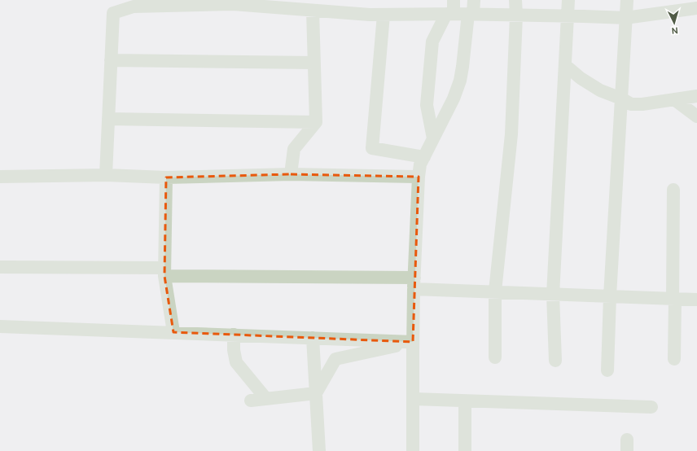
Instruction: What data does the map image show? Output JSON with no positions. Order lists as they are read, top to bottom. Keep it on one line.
{"north":"bottom"}
